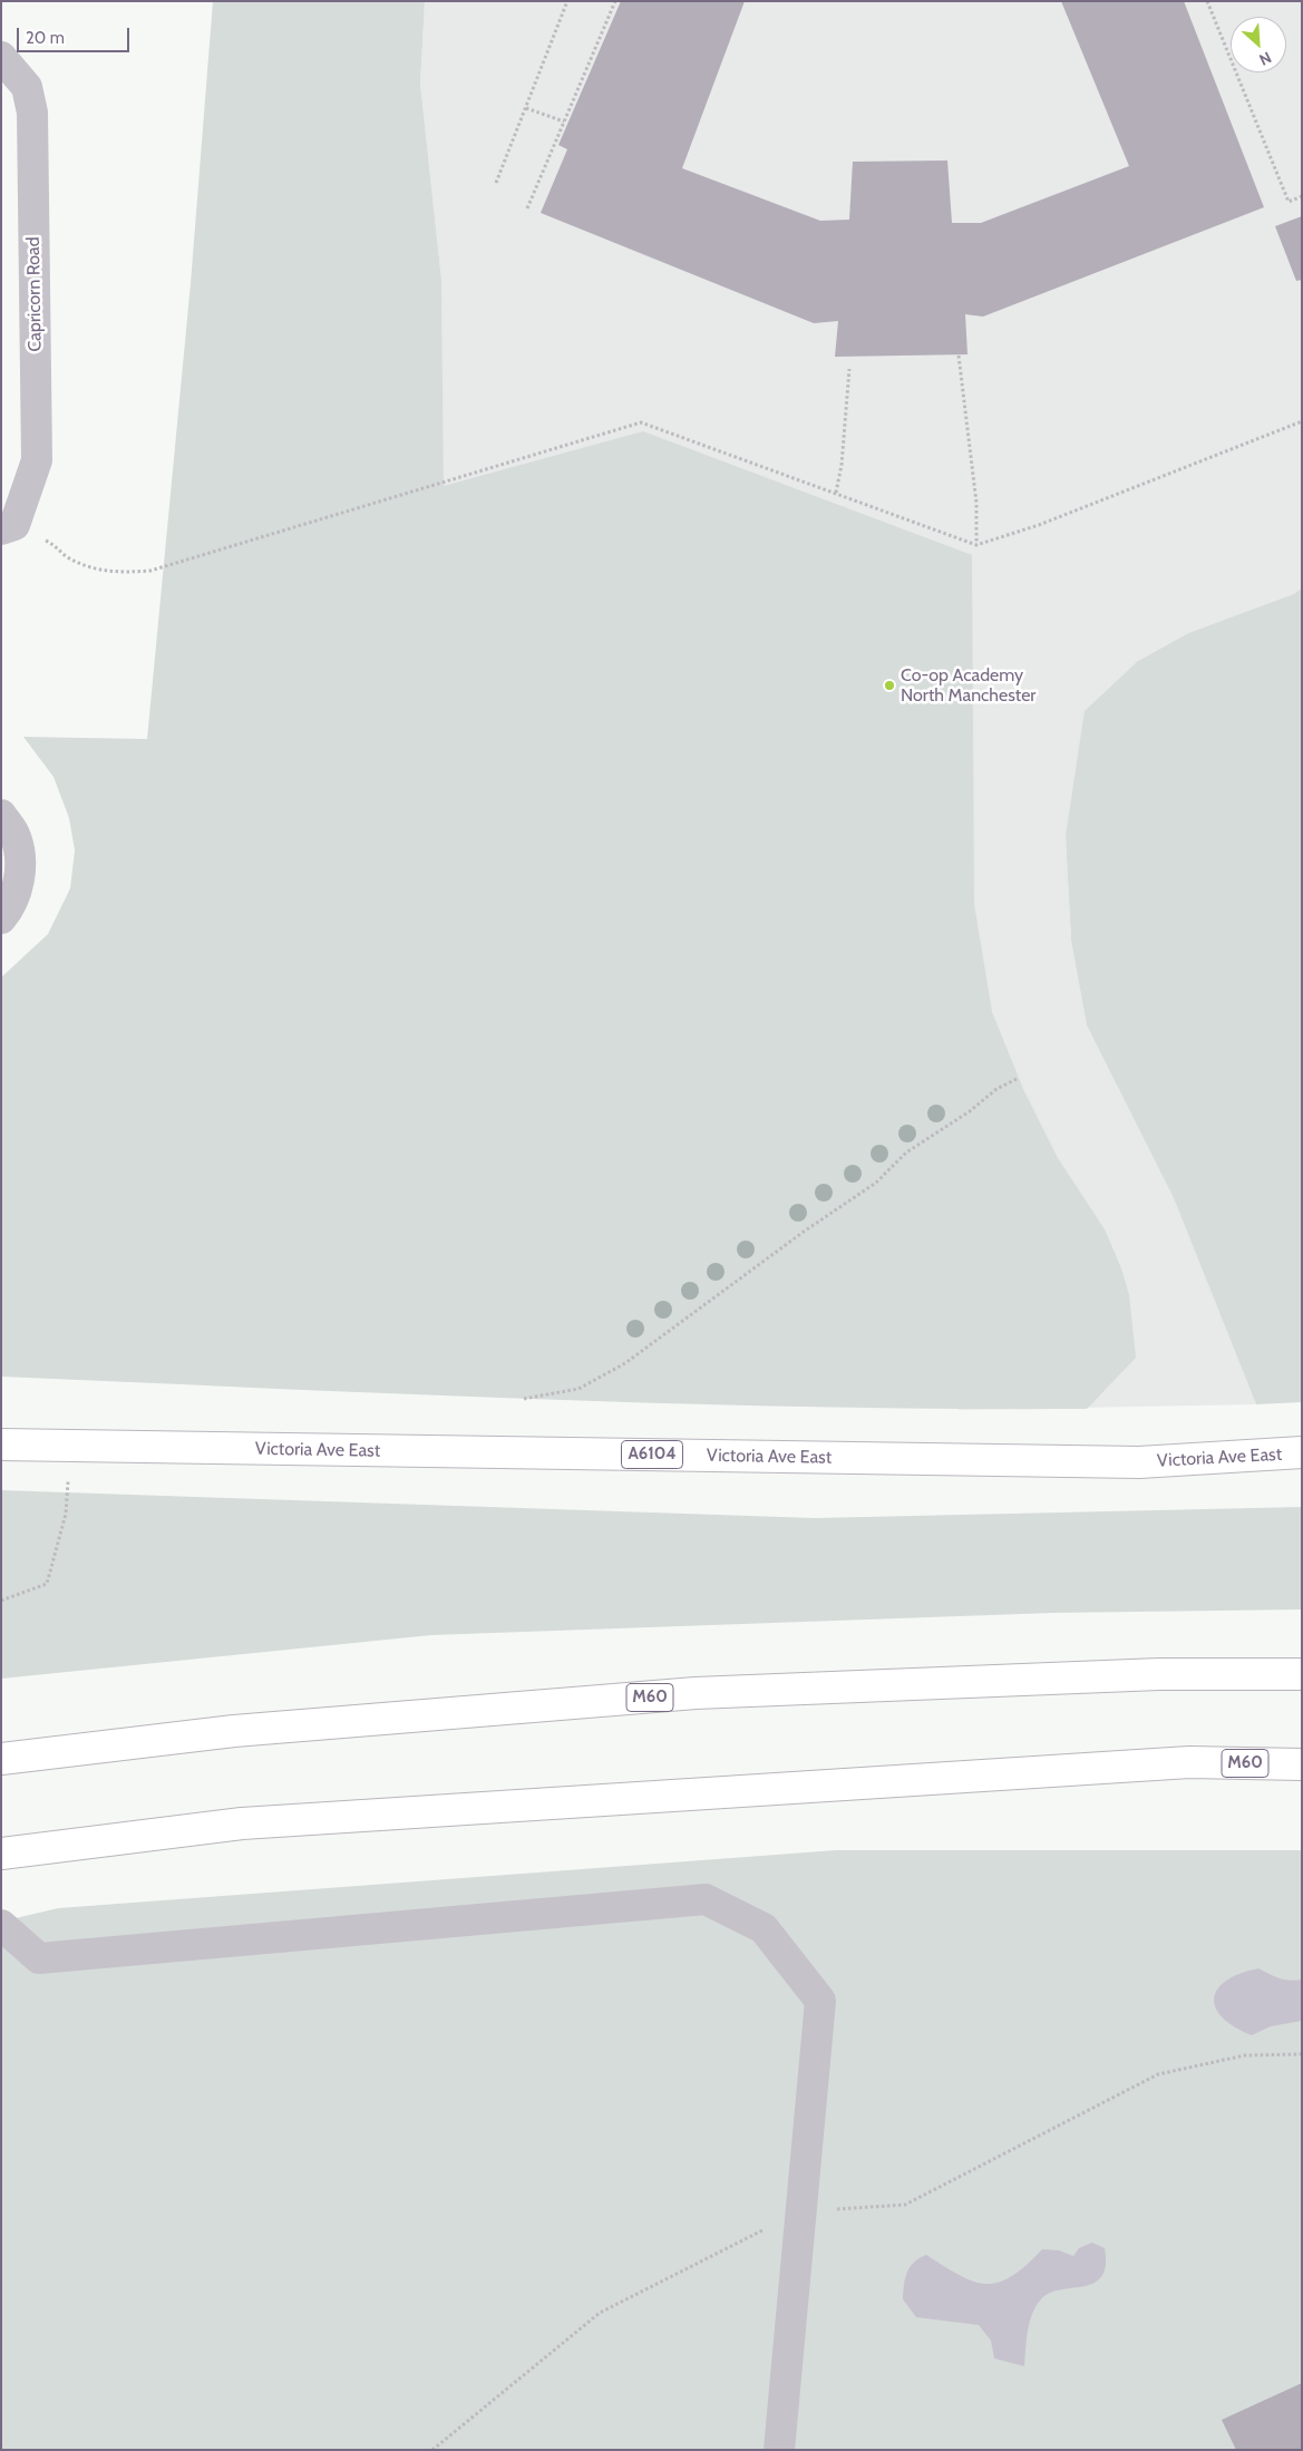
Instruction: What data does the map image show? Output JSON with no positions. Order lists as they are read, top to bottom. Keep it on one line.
{"streets":{"main road":["Victoria Ave East","A6104","M60"],"street":["Capricorn Road"]},"places":["Co-op Academy North Manchester"],"scale_bar":"20 m","north":"bottom right"}
